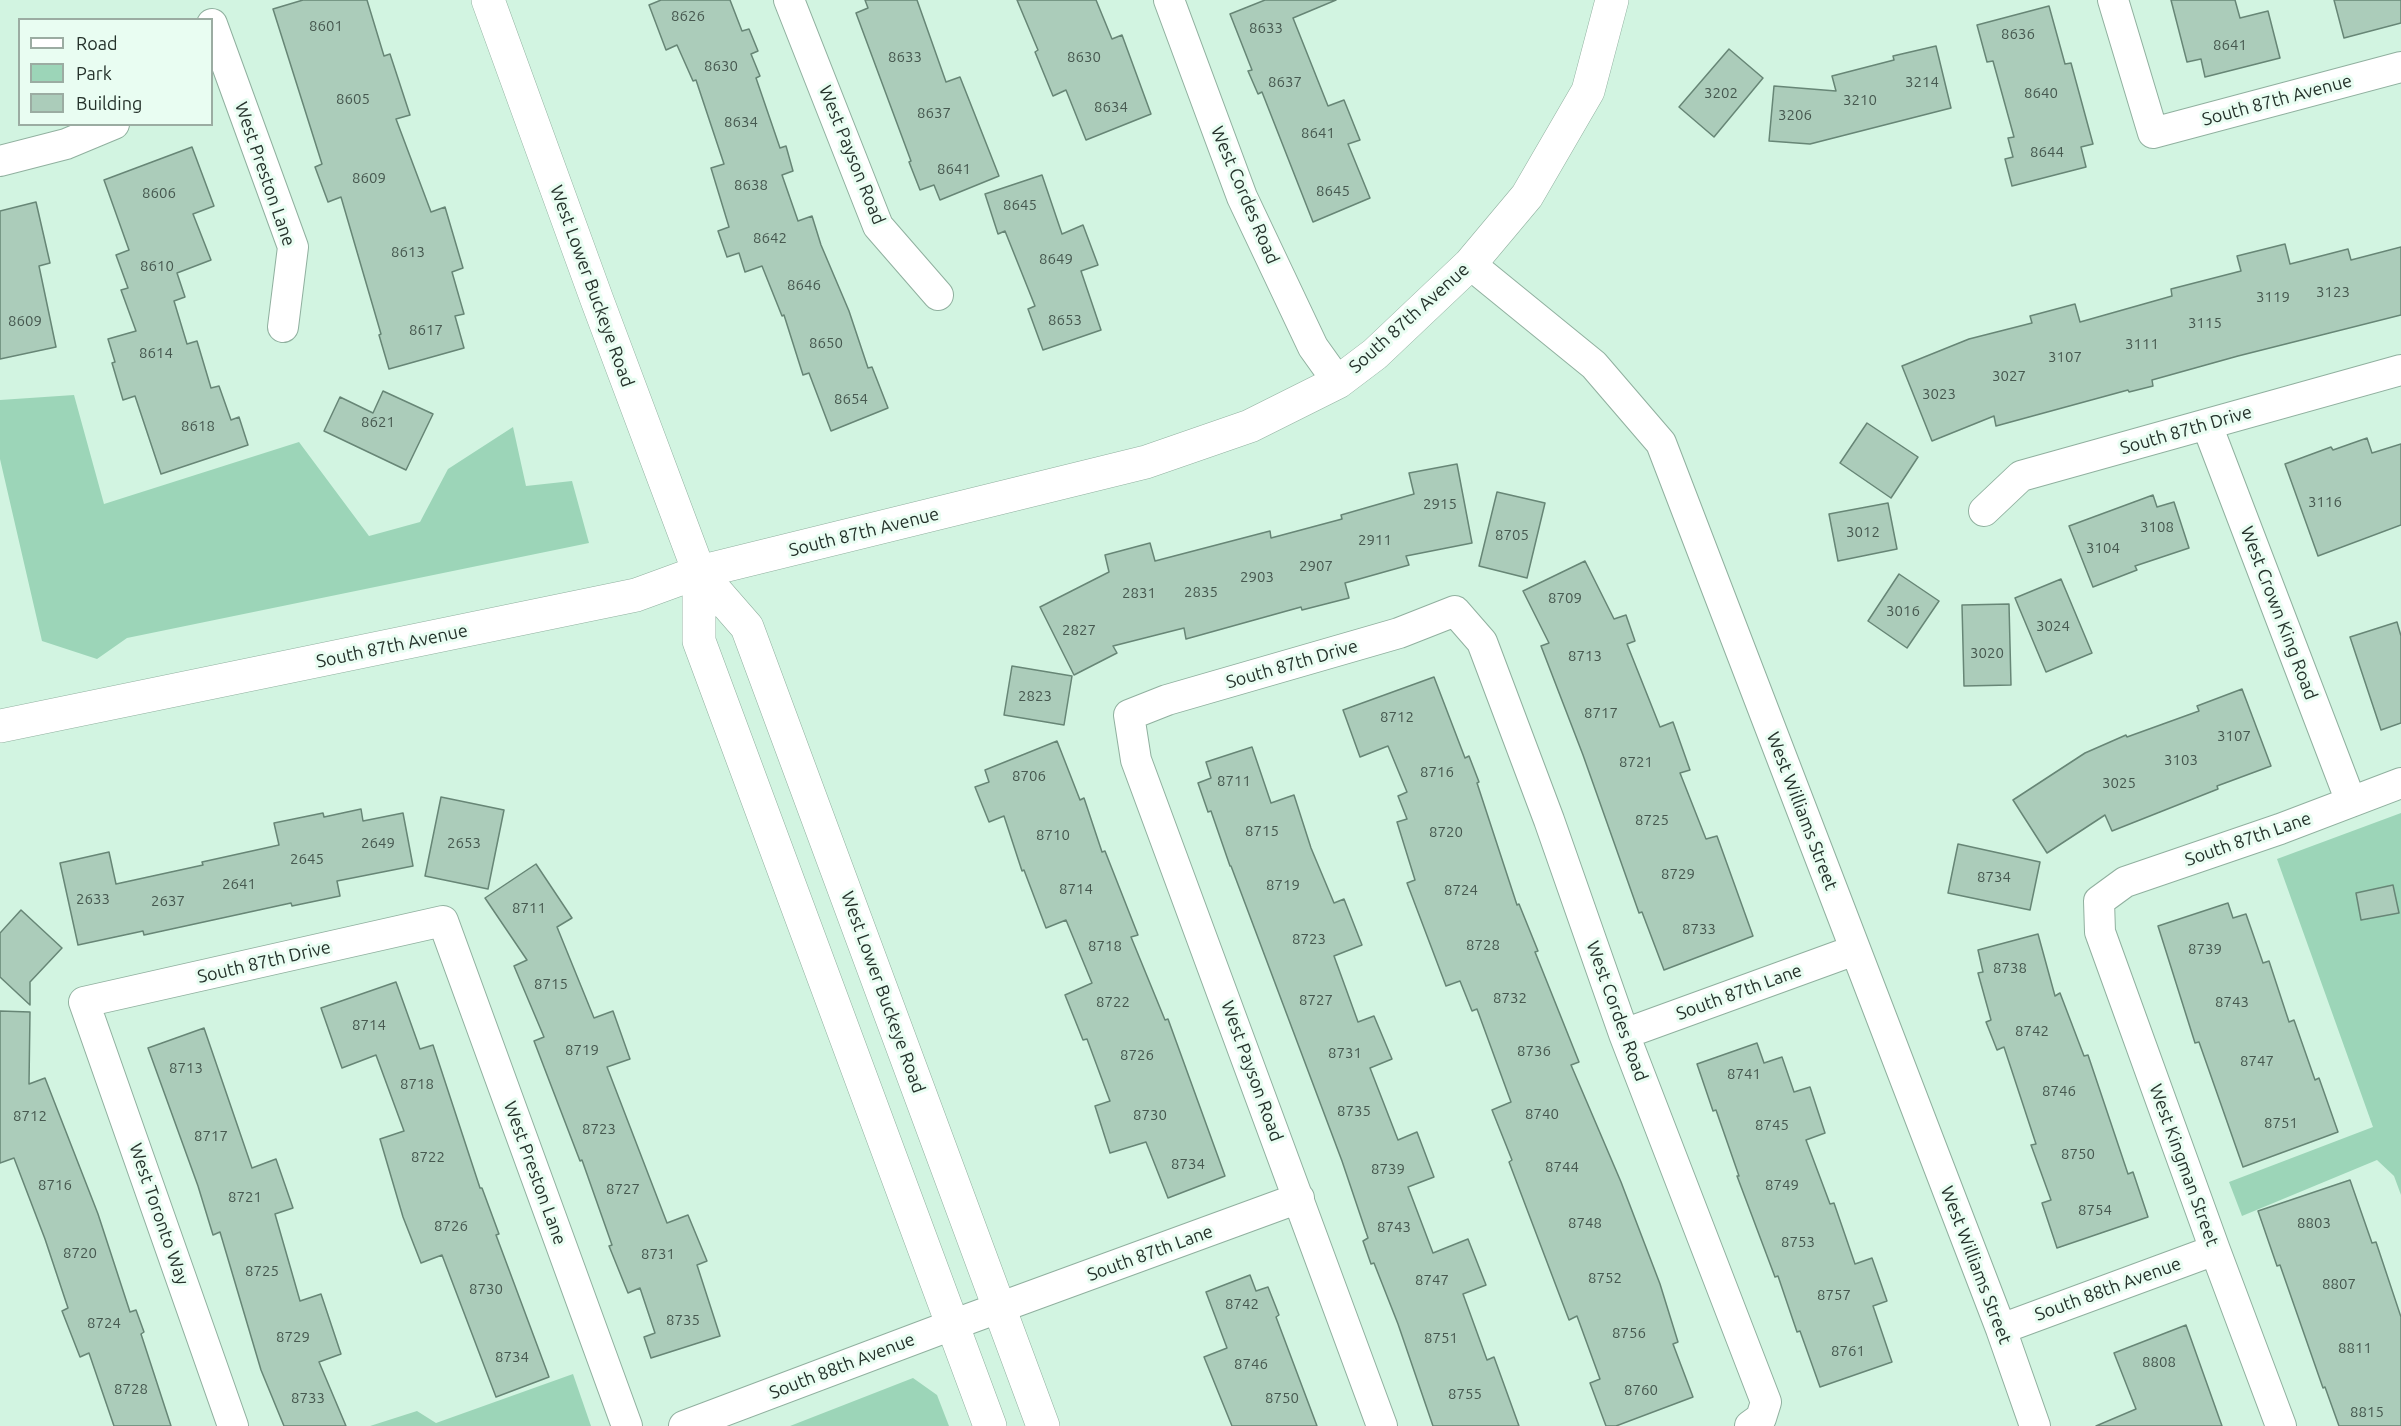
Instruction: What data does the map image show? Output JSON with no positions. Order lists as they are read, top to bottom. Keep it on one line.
{"streets":{"main road":["South 87th Avenue","West Lower Buckeye Road"],"street":["West Payson Road","West Preston Lane","West Cordes Road","South 87th Drive","West Crown King Road","West Williams Street","South 87th Lane","West Kingman Street","West Toronto Way","South 88th Avenue"]},"crossings":[["South 87th Avenue","West Cordes Road"],["South 87th Avenue","West Lower Buckeye Road"],["South 87th Avenue","West Williams Street"],["West Payson Road","South 87th Drive"],["West Payson Road","South 87th Lane"],["West Preston Lane","South 87th Drive"],["West Cordes Road","South 87th Drive"],["West Cordes Road","South 87th Lane"],["West Lower Buckeye Road","South 87th Lane"],["West Lower Buckeye Road","South 88th Avenue"],["South 87th Drive","West Crown King Road"],["South 87th Drive","West Toronto Way"],["West Crown King Road","South 87th Lane"],["West Williams Street","South 87th Lane"],["West Williams Street","South 88th Avenue"],["South 87th Lane","West Kingman Street"],["South 87th Lane","South 88th Avenue"],["West Kingman Street","South 88th Avenue"]],"house_numbers":["8626","8601","8633","8636","8641","8633","8630","8630","8637","3214","3202","8640","8605","3210","8634","8637","3206","8634","8641","8644","8641","8609","8638","8645","8606","8645","8642","8613","8649","8610","8646","3123","3119","8653","8609","3115","8617","8650","3111","8614","3107","3027","3023","8654","8621","8618","3116","2915","3108","3012","8705","2911","3104","2907","2903","2835","2831","8709","3016","3024","2827","3020","8713","2823","8717","8712","3107","3103","8721","8716","8706","8711","3025","8725","8715","8720","8710","2649","2653","2645","8729","8734","2641","8719","8714","8724","2633","2637","8711","8733","8723","8728","8718","8739","8738","8715","8732","8727","8722","8743","8714","8742","8719","8736","8731","8726","8747","8713","8741","8718","8746","8735","8740","8730","8712","8751","8745","8723","8717","8750","8722","8734","8744","8739","8716","8749","8727","8721","8754","8748","8803","8726","8743","8753","8720","8731","8725","8752","8747","8807","8730","8757","8742","8735","8724","8756","8729","8751","8811","8761","8734","8808","8746","8728","8760","8755","8733","8750","8815"],"legend":["Road","Park","Building"]}
